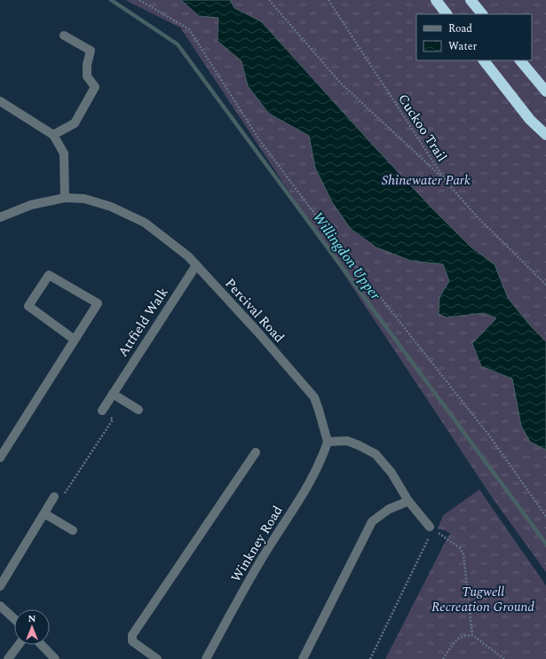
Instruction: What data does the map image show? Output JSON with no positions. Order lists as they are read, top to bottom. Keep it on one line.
{"streets":{"street":["Percival Road","Attfield Walk","Winkney Road"],"path":["Cuckoo Trail"]},"crossings":[["Percival Road","Attfield Walk"],["Percival Road","Winkney Road"]],"water":["Willingdon Upper"],"parks":["Shinewater Park","Tugwell Recreation Ground"],"legend":["Road","Water"],"north":"top"}
